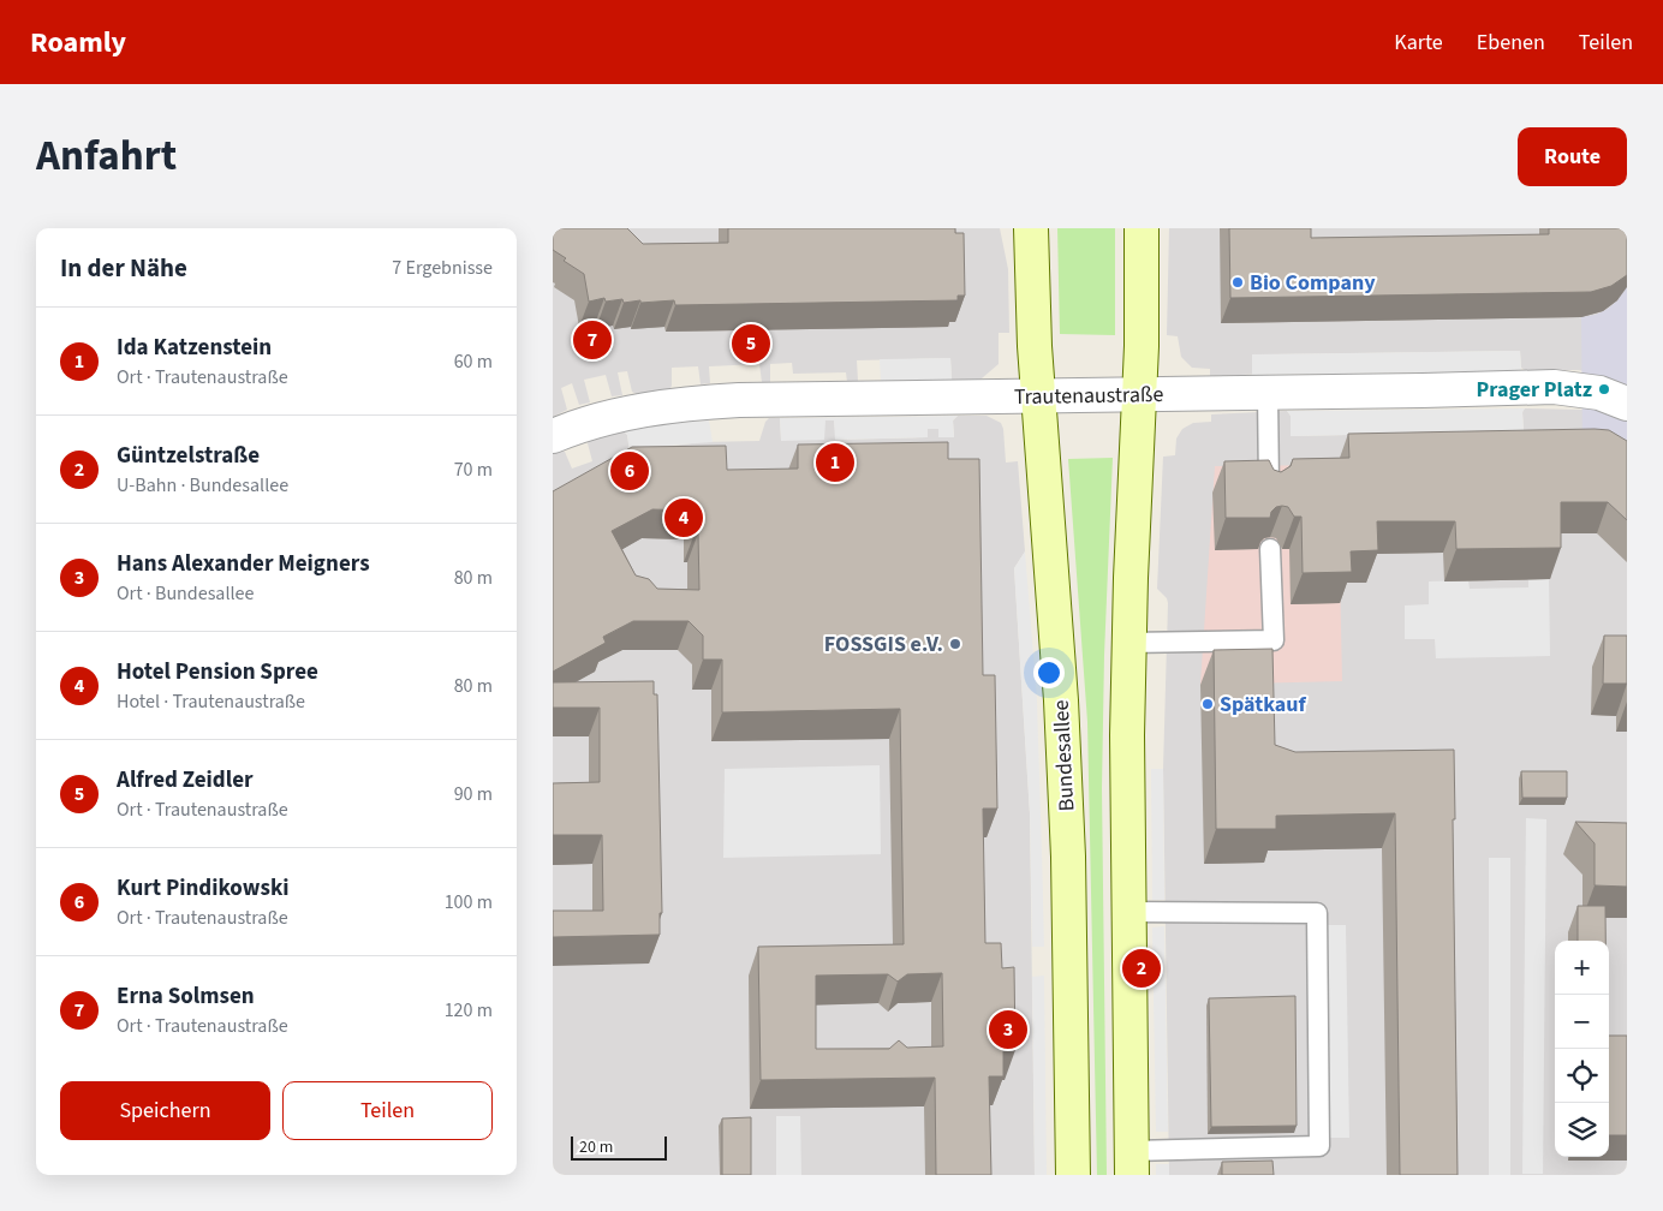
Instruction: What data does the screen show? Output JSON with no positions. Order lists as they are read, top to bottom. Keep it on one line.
{"streets":{"main road":["Bundesallee"],"street":["Trautenaustraße"]},"crossings":[["Trautenaustraße","Bundesallee"]],"places":["Bio Company","Prager Platz","FOSSGIS e.V.","Spätkauf"],"scale_bar":"20 m","page":{"header":"Roamly","nav":["Karte","Ebenen","Teilen"],"title":"Anfahrt","buttons":["Route",["Speichern","Teilen"]],"heading":["In der Nähe","7 Ergebnisse"],"list":[{"mark":"1","name":"Ida Katzenstein","note":"Ort · Trautenaustraße","value":"60 m"},{"mark":"2","name":"Güntzelstraße","note":"U-Bahn · Bundesallee","value":"70 m"},{"mark":"3","name":"Hans Alexander Meigners","note":"Ort · Bundesallee","value":"80 m"},{"mark":"4","name":"Hotel Pension Spree","note":"Hotel · Trautenaustraße","value":"80 m"},{"mark":"5","name":"Alfred Zeidler","note":"Ort · Trautenaustraße","value":"90 m"},{"mark":"6","name":"Kurt Pindikowski","note":"Ort · Trautenaustraße","value":"100 m"},{"mark":"7","name":"Erna Solmsen","note":"Ort · Trautenaustraße","value":"120 m"}],"pins":["7","5","1","6","4","2","3"],"map_buttons":["+","−"],"scale":"20 m"}}
